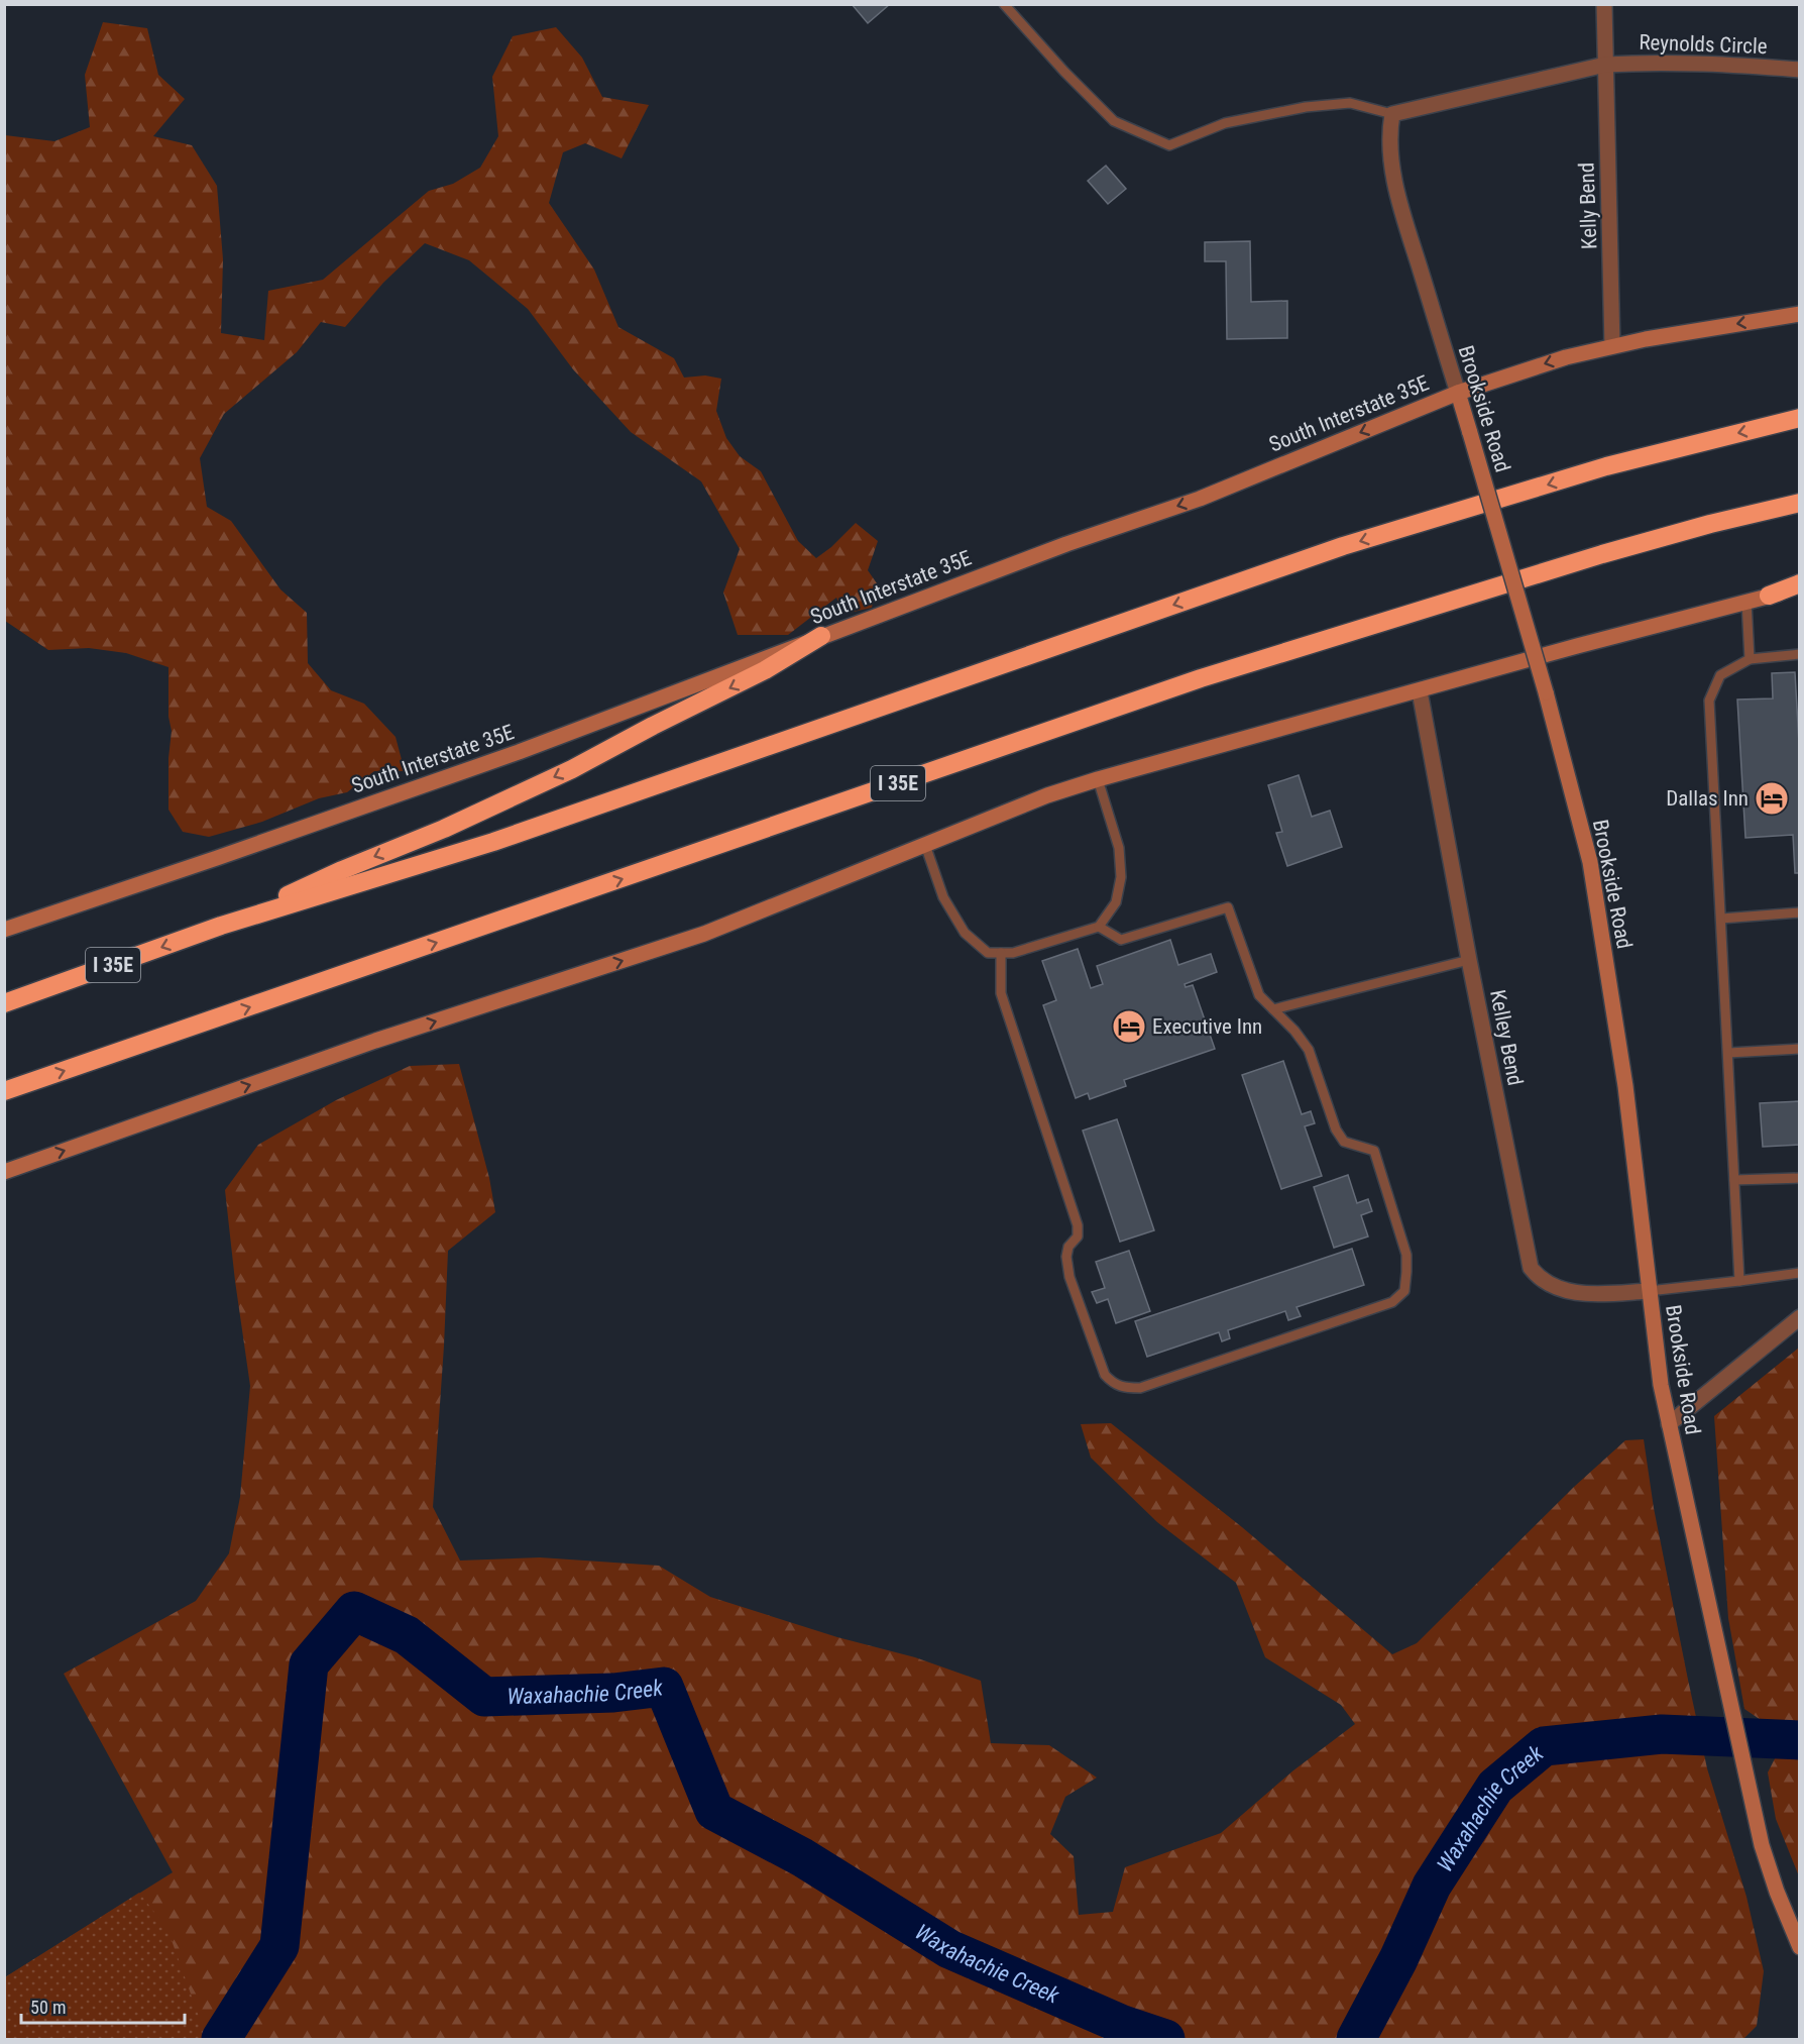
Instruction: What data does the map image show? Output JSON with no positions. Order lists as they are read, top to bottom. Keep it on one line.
{"streets":{"highway":["I 35E"],"main road":["Brookside Road","South Interstate 35E"],"street":["Reynolds Circle","Kelly Bend","Kelley Bend"]},"crossings":[["Reynolds Circle","Kelly Bend"],["Kelly Bend","South Interstate 35E"],["Brookside Road","South Interstate 35E"],["Brookside Road","Kelley Bend"]],"one_way":["South Interstate 35E"],"water":["Waxahachie Creek"],"places":{"hotel":["Dallas Inn","Executive Inn"]},"scale_bar":"50 m"}
